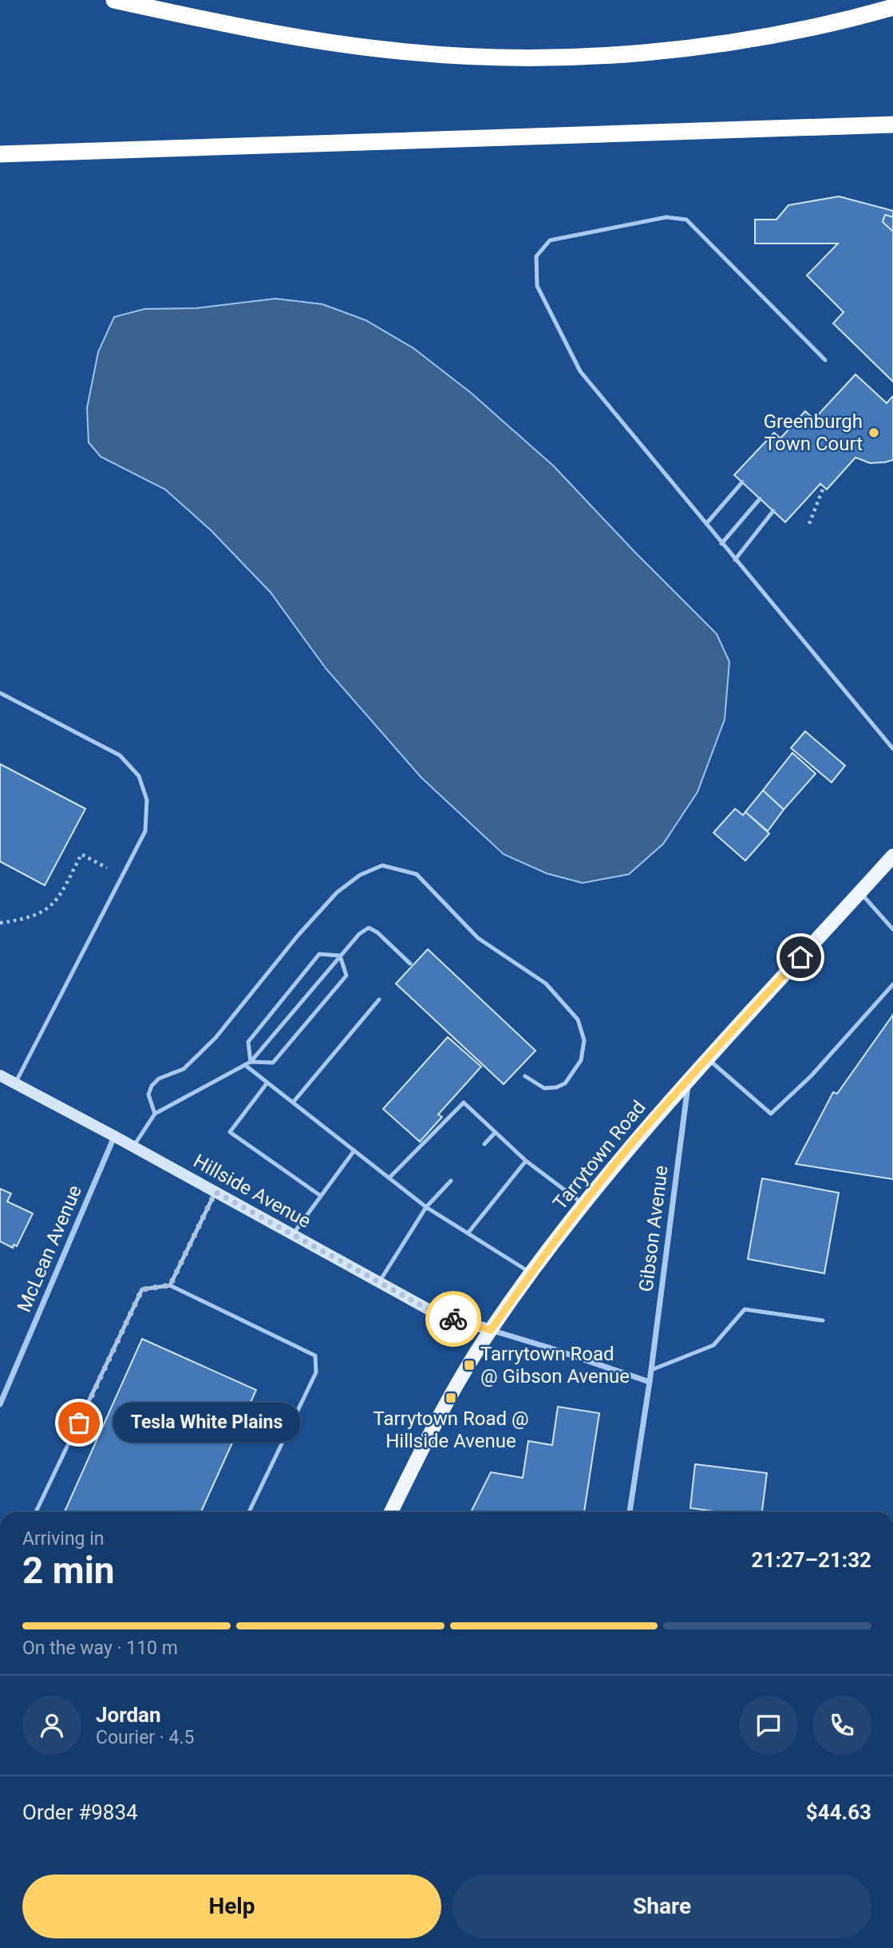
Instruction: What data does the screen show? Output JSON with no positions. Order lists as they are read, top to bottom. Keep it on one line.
{"streets":{"main road":["Tarrytown Road","Hillside Avenue"],"street":["Gibson Avenue","McLean Avenue"]},"crossings":[["Tarrytown Road","Hillside Avenue"],["Tarrytown Road","Gibson Avenue"],["Hillside Avenue","McLean Avenue"]],"places":{"other":["Greenburgh Town Court","Tesla White Plains"],"transit":["Tarrytown Road @ Gibson Avenue","Tarrytown Road @ Hillside Avenue"]},"page":{"bubble":"Tesla White Plains","heading":["2 min","Arriving in","21:27–21:32"],"panel":["Jordan","Courier · 4.5","Order #9834","$44.63"],"bar":"On the way · 110 m","buttons":["Help","Share"]}}
